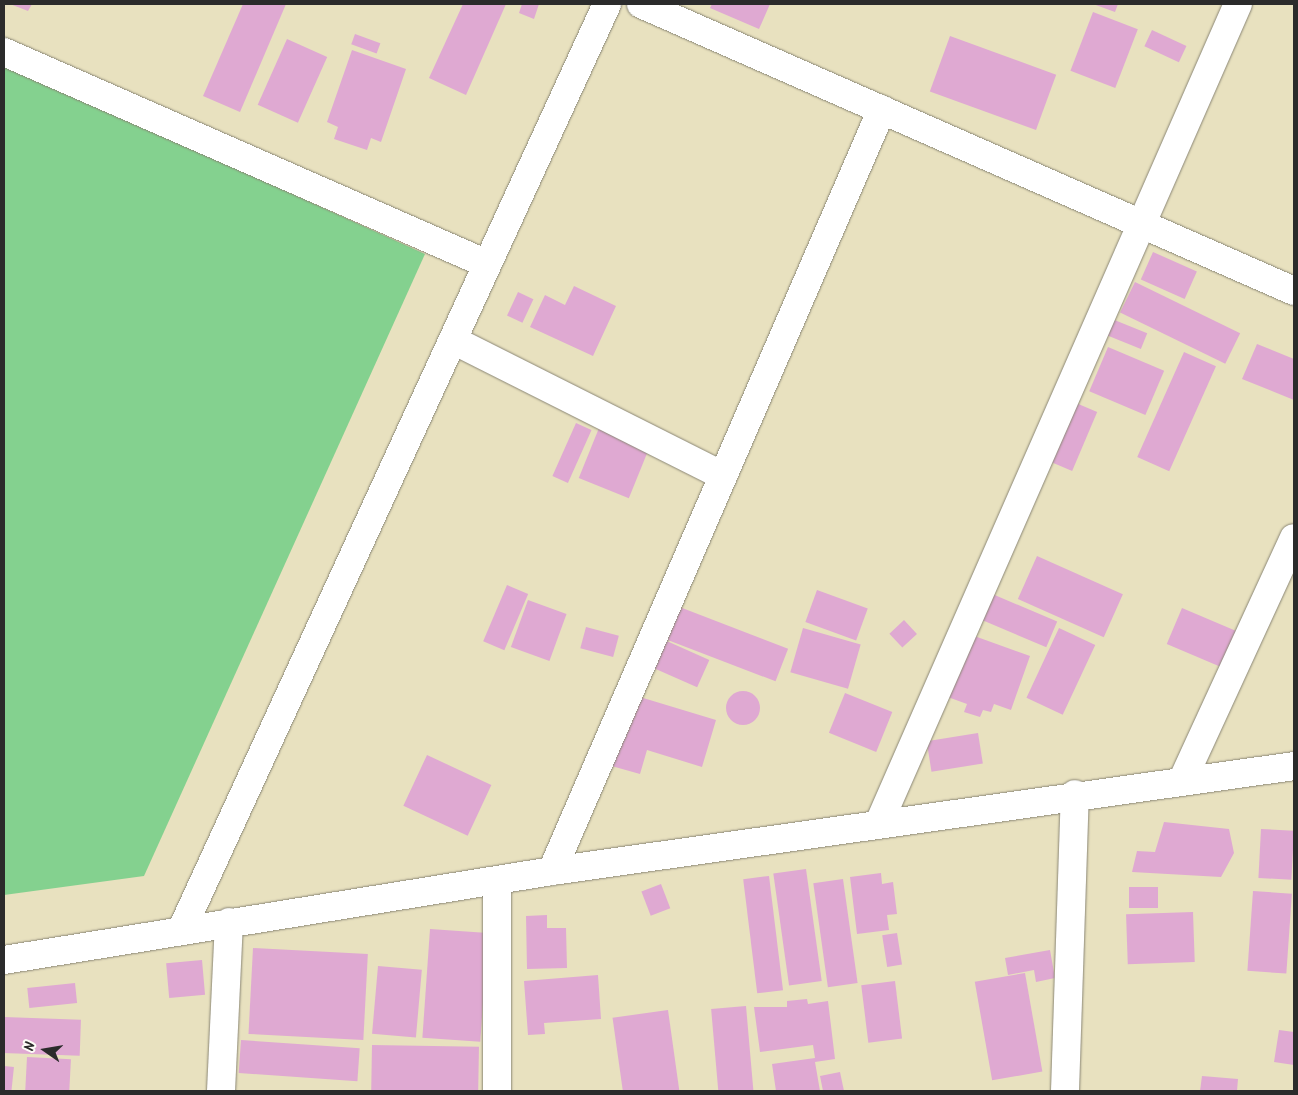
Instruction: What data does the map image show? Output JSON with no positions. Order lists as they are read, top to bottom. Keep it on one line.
{"north":"left"}
